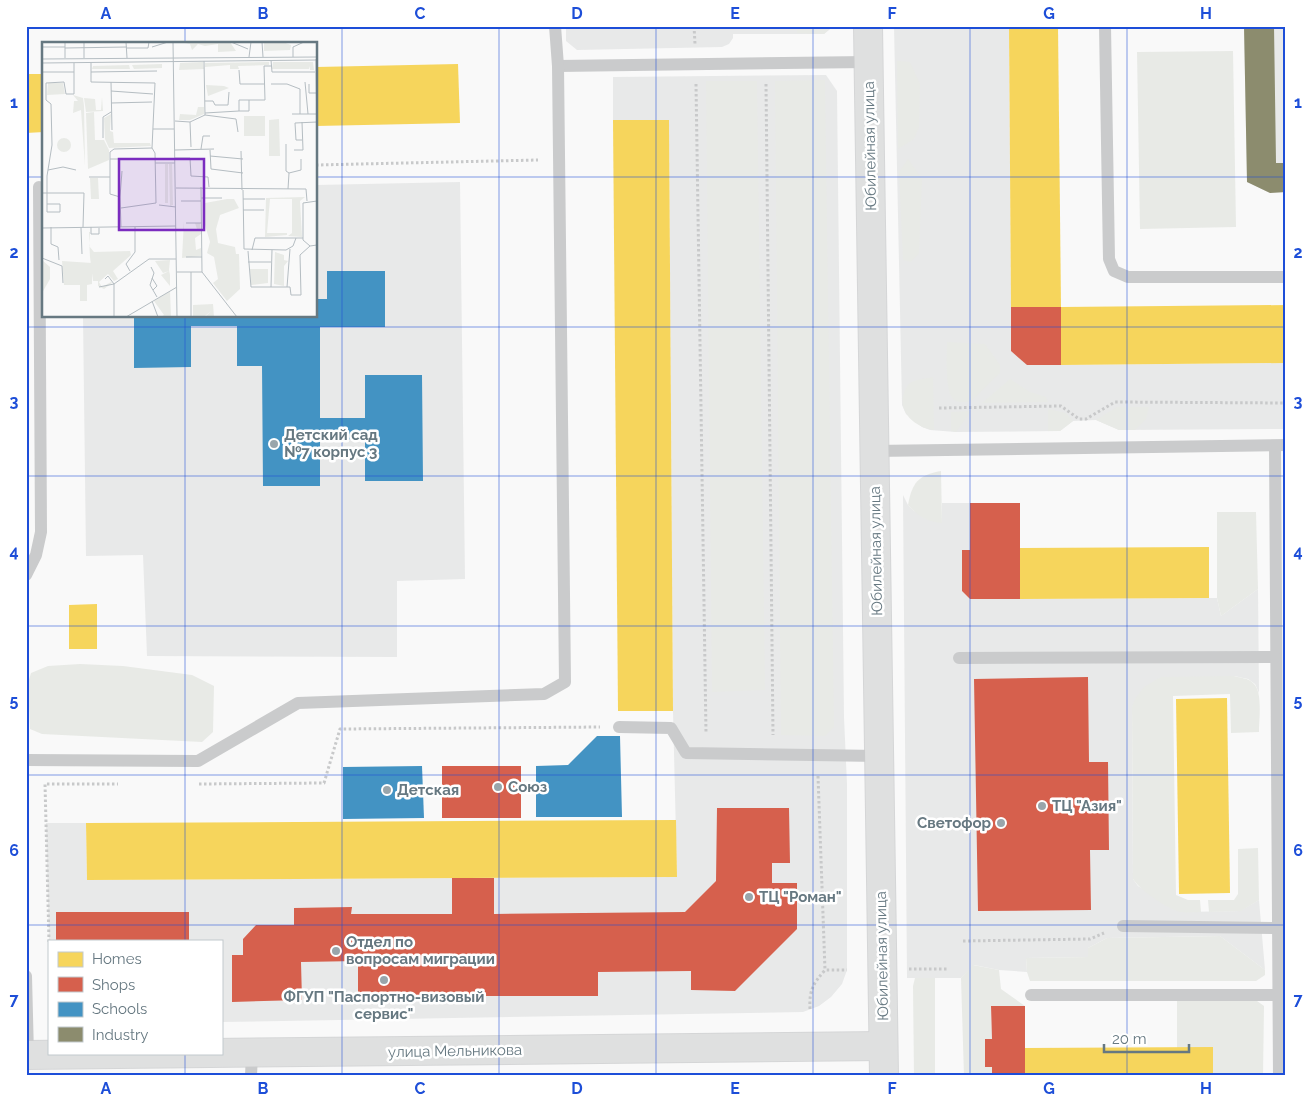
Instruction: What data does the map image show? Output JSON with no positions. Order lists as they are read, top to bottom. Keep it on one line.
{"streets":{"main road":["Юбилейная улица","улица Мельникова"]},"crossings":[["Юбилейная улица","улица Мельникова"]],"places":["Детский сад №7 корпус 3","Союз","Детская","ТЦ \"Азия\"","Светофор","ТЦ \"Роман\"","Отдел по вопросам миграции","ФГУП \"Паспортно-визовый сервис\""],"legend":["Homes","Shops","Schools","Industry"],"scale_bar":"20 m","grid":{"columns":["A","B","C","D","E","F","G","H"],"rows":["1","2","3","4","5","6","7"]}}
